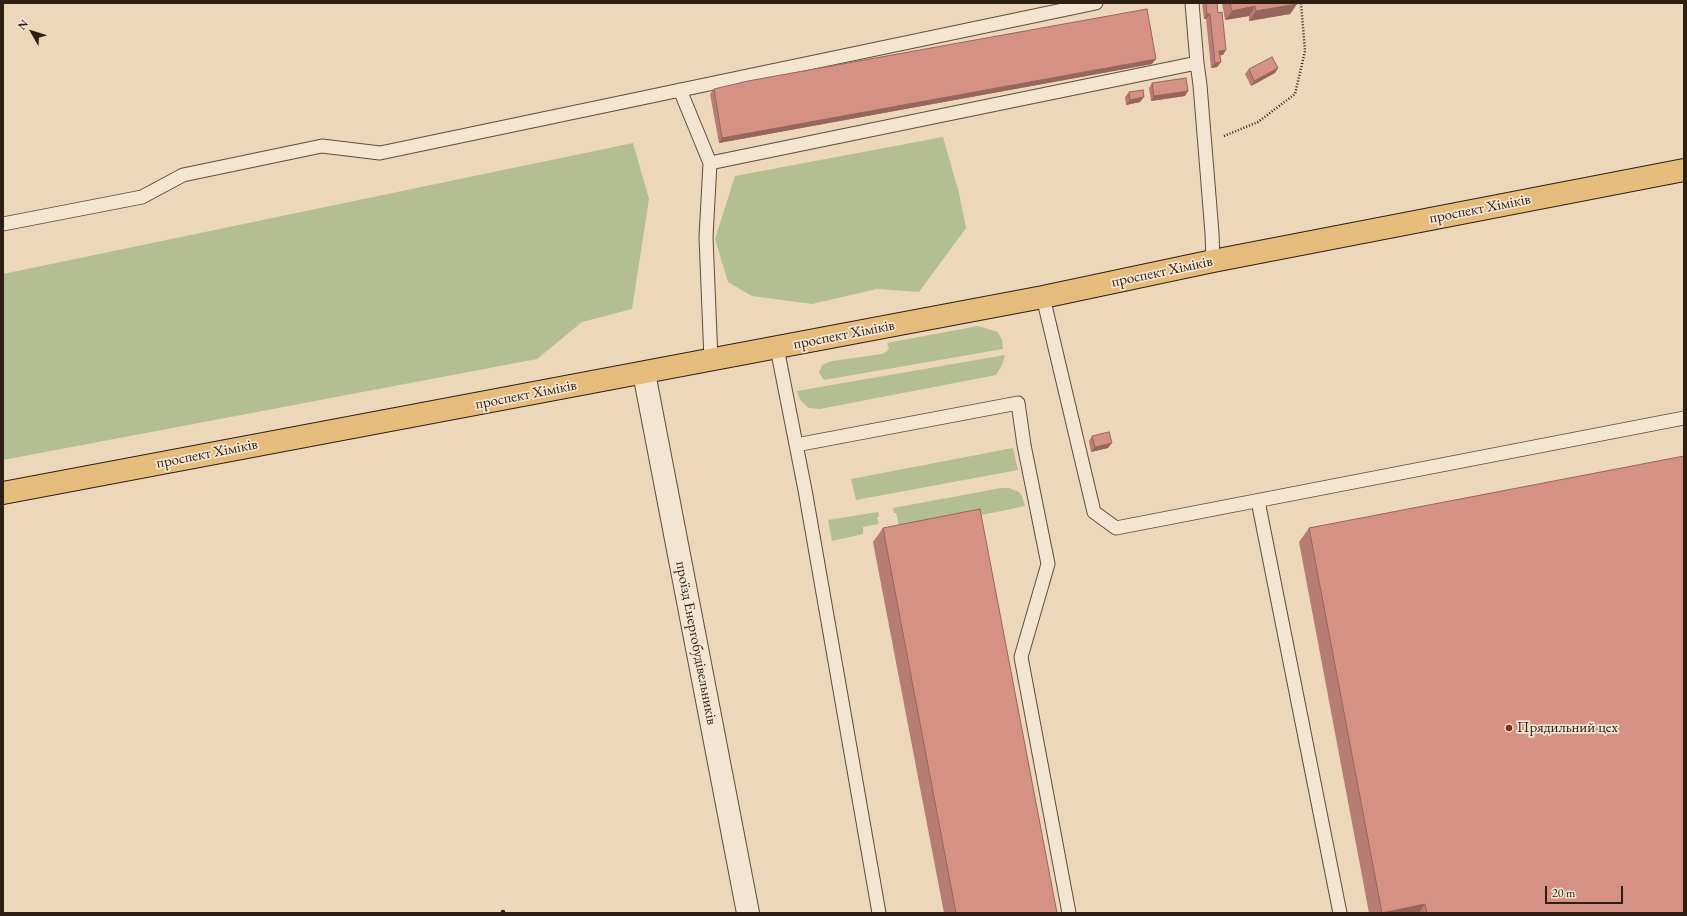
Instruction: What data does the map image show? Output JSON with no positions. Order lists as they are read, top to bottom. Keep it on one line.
{"streets":{"main road":["проспект Хіміків"],"street":["проїзд Енергобудівельників"]},"crossings":[["проспект Хіміків","проїзд Енергобудівельників"]],"places":["Прядильний цех"],"scale_bar":"20 m","north":"top left"}
